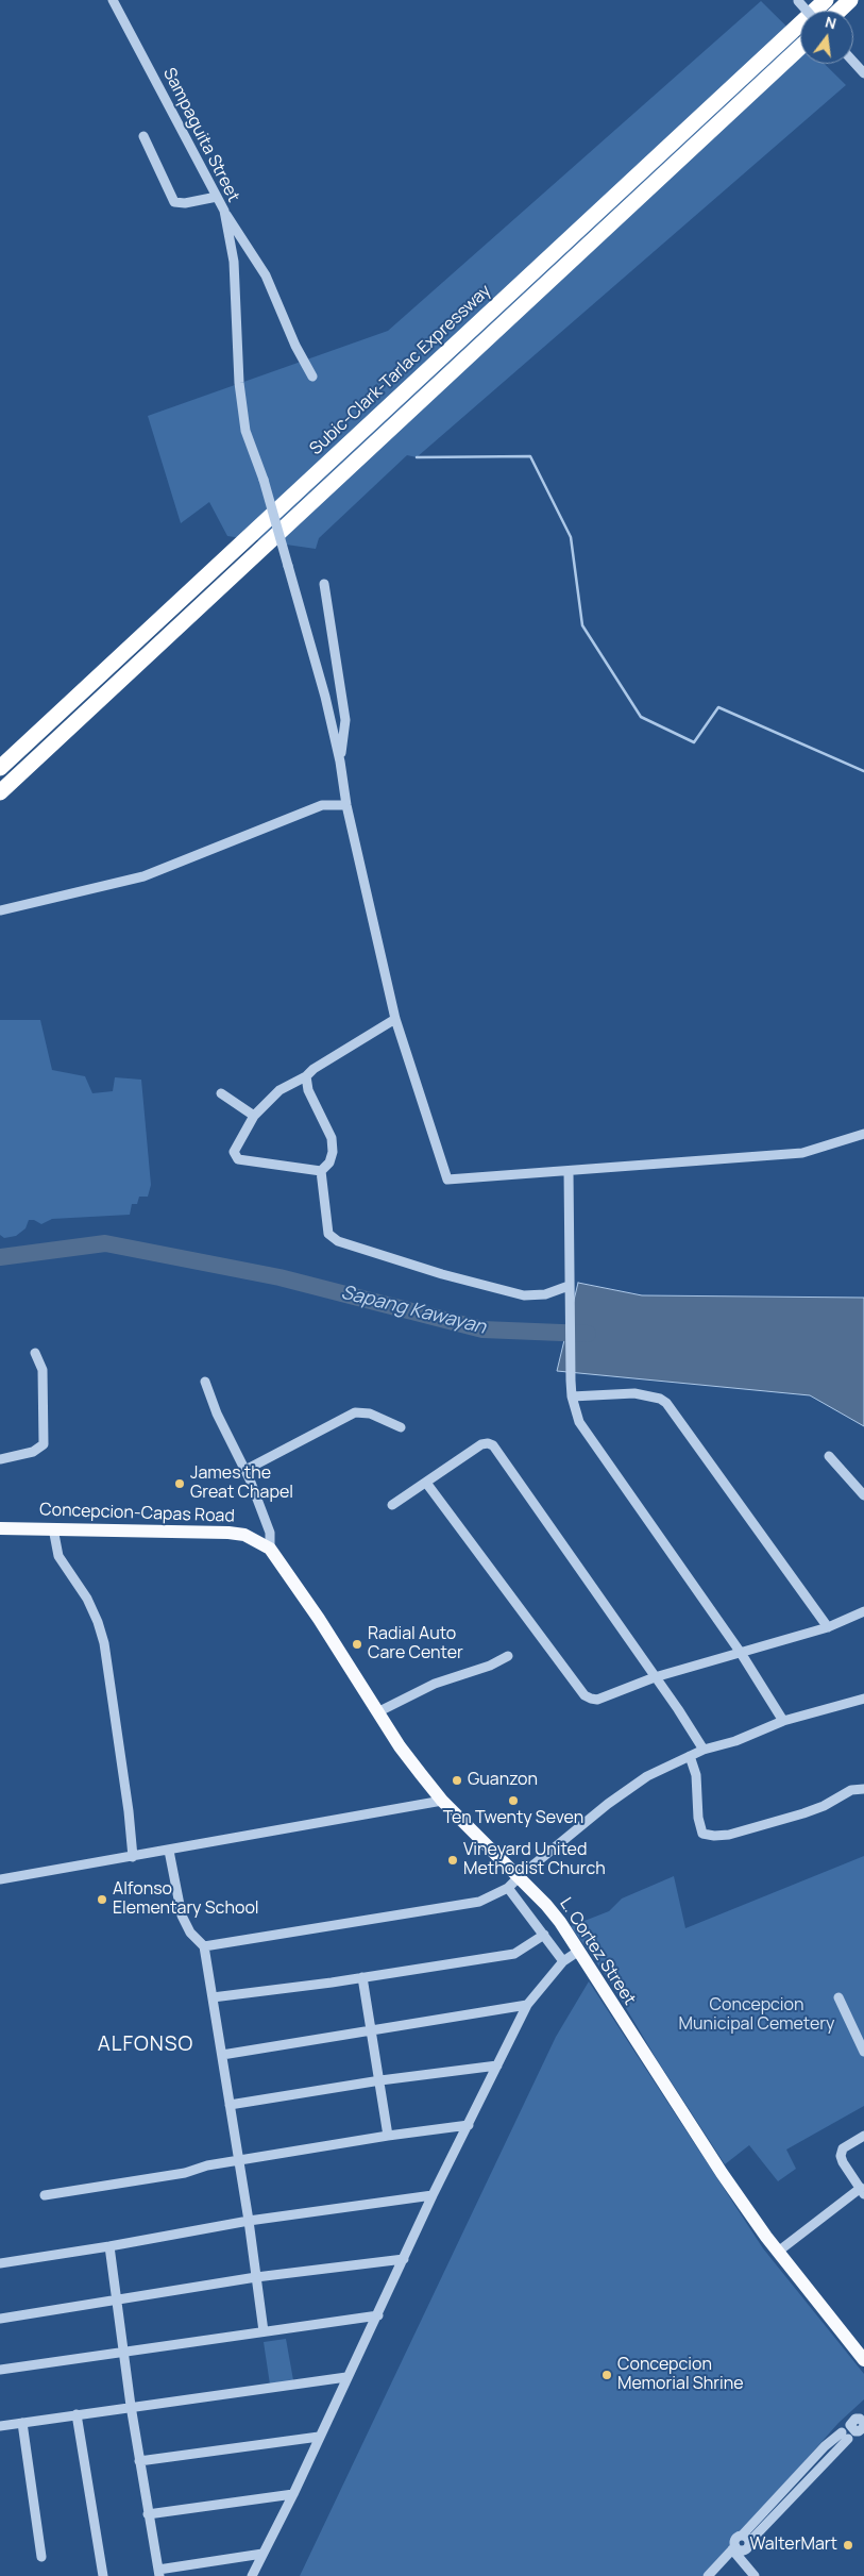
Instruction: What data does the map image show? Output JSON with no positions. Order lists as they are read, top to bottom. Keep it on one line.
{"streets":{"highway":["Subic-Clark-Tarlac Expressway"],"main road":["Concepcion-Capas Road","L. Cortez Street"],"street":["Sampaguita Street"]},"crossings":[["Concepcion-Capas Road","L. Cortez Street"]],"districts":["ALFONSO"],"water":["Sapang Kawayan"],"parks":["Concepcion Municipal Cemetery"],"places":["James the Great Chapel","Radial Auto Care Center","Guanzon","Ten Twenty Seven","Vineyard United Methodist Church","Alfonso Elementary School","Concepcion Memorial Shrine","WalterMart"],"north":"top"}
